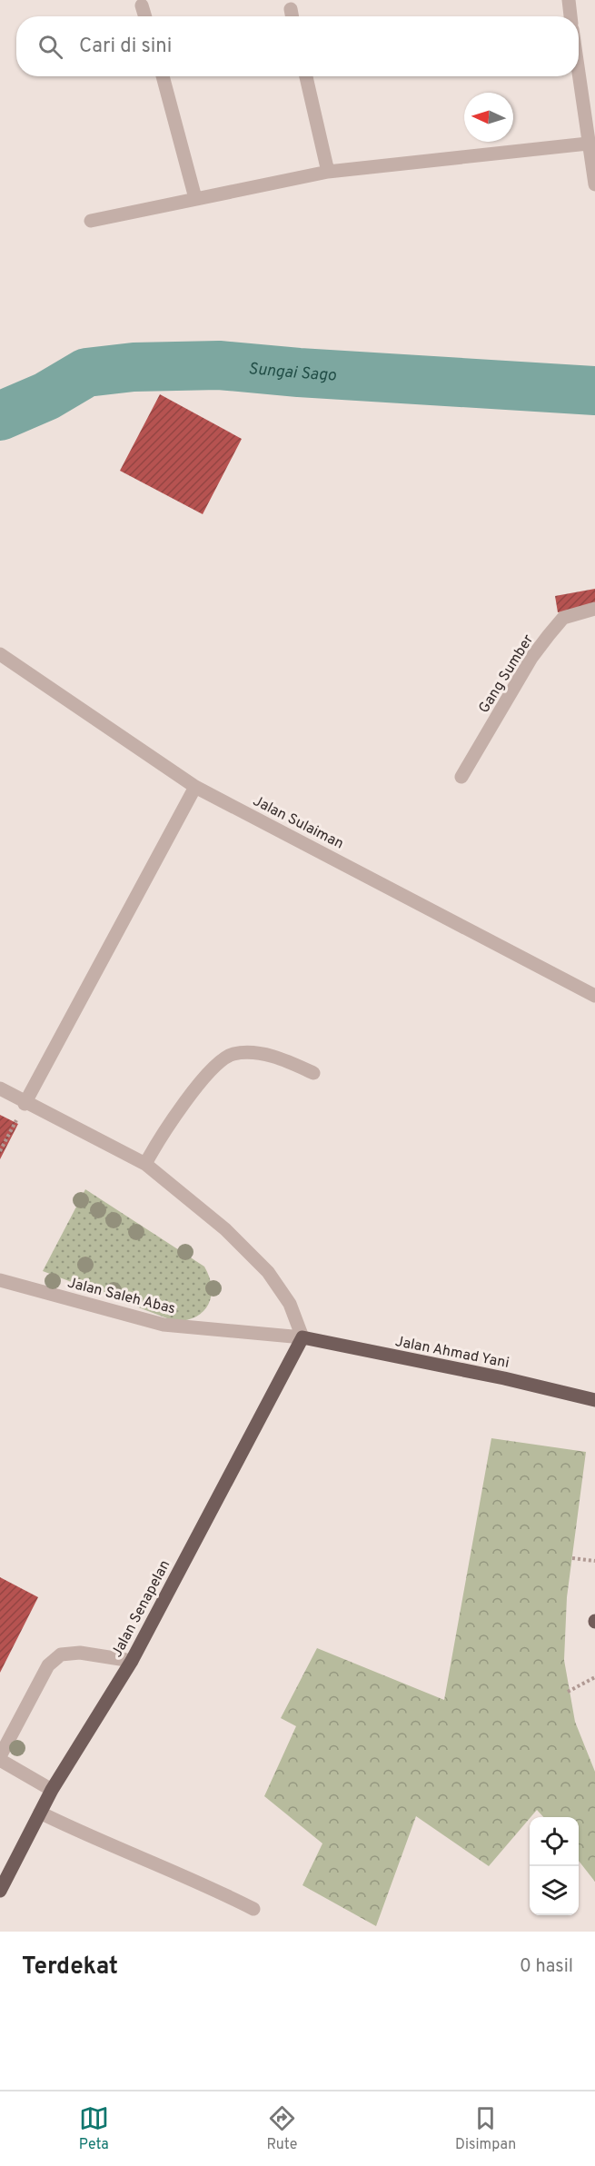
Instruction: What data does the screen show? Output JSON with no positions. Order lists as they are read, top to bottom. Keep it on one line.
{"streets":{"main road":["Jalan Ahmad Yani","Jalan Senapelan"],"street":["Gang Sumber","Jalan Sulaiman","Jalan Saleh Abas"]},"crossings":[["Jalan Saleh Abas","Jalan Ahmad Yani"],["Jalan Saleh Abas","Jalan Senapelan"],["Jalan Ahmad Yani","Jalan Senapelan"]],"water":["Sungai Sago"],"north":"left","page":{"search":"Cari di sini","heading":["Terdekat","0 hasil"],"nav":["Peta","Rute","Disimpan"]}}
